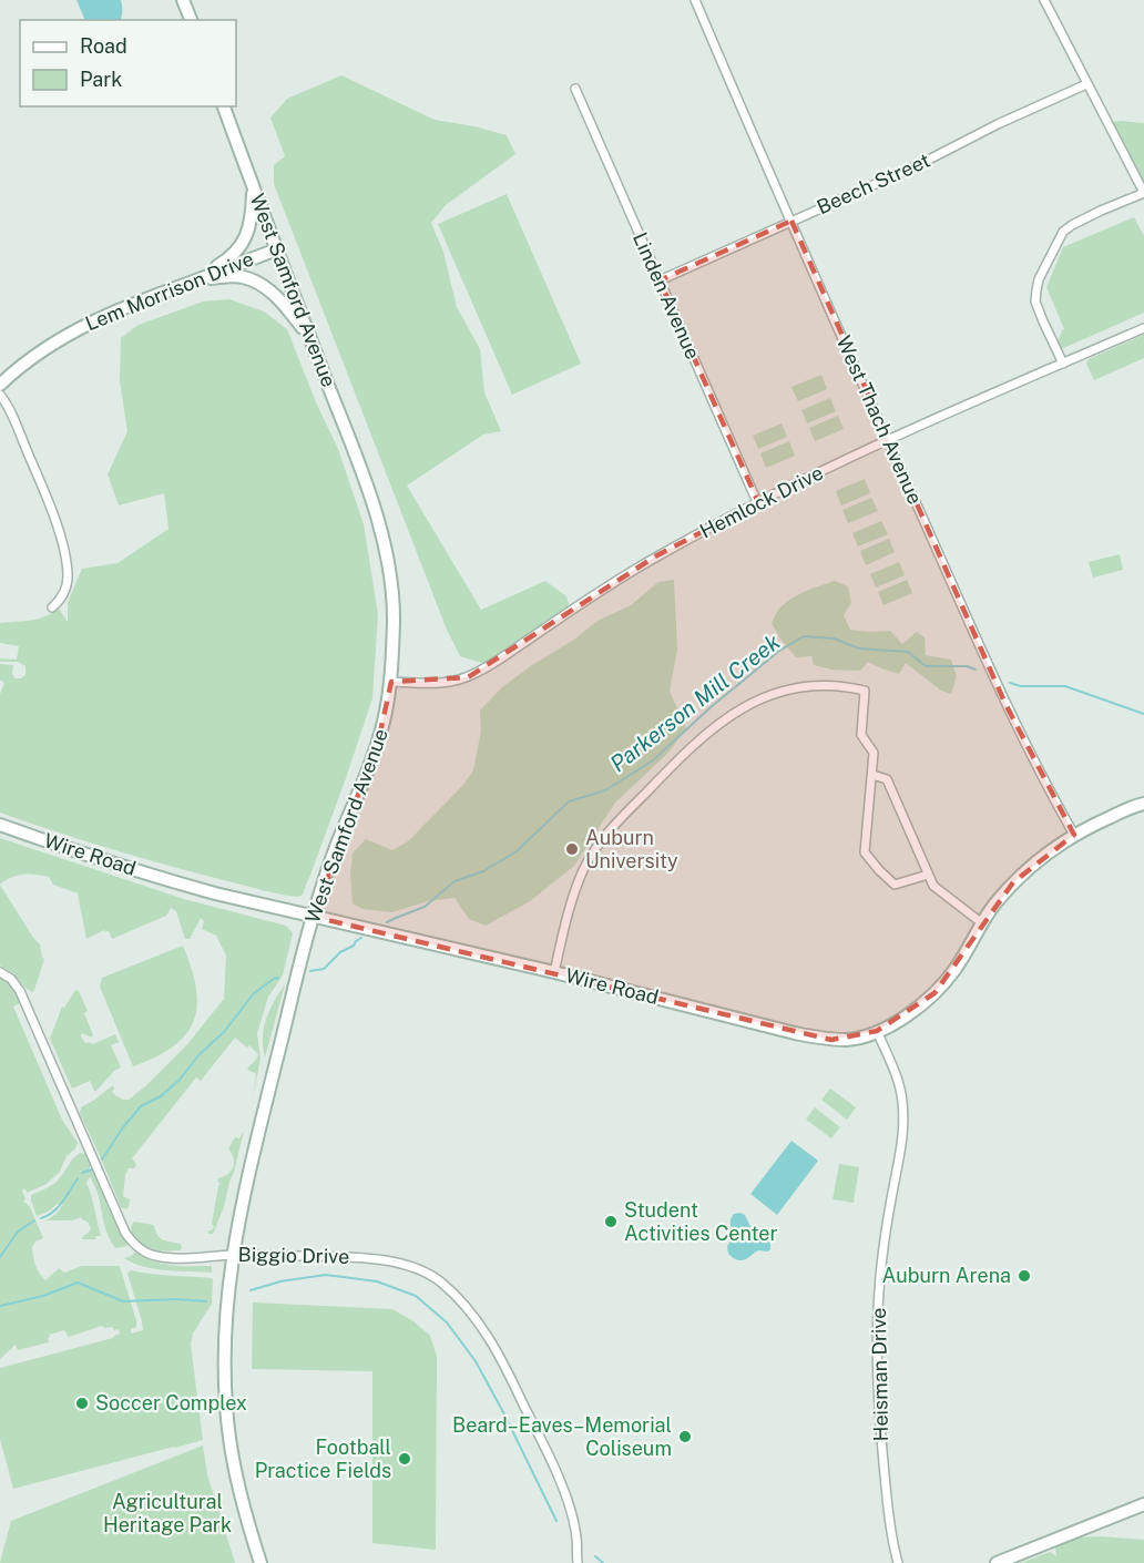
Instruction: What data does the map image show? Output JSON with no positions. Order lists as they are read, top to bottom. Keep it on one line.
{"streets":{"street":["Beech Street","West Samford Avenue","Lem Morrison Drive","Linden Avenue","West Thach Avenue","Hemlock Drive","Wire Road","Biggio Drive","Heisman Drive"]},"crossings":[["Beech Street","Linden Avenue"],["Beech Street","West Thach Avenue"],["West Samford Avenue","Lem Morrison Drive"],["West Samford Avenue","Hemlock Drive"],["West Samford Avenue","Wire Road"],["West Samford Avenue","Biggio Drive"],["Linden Avenue","Hemlock Drive"],["West Thach Avenue","Hemlock Drive"],["West Thach Avenue","Wire Road"],["Wire Road","Heisman Drive"]],"water":["Parkerson Mill Creek"],"parks":["Agricultural Heritage Park"],"places":["Auburn University","Student Activities Center","Auburn Arena","Soccer Complex","Beard–Eaves–Memorial Coliseum","Football Practice Fields"],"legend":["Road","Park"]}
